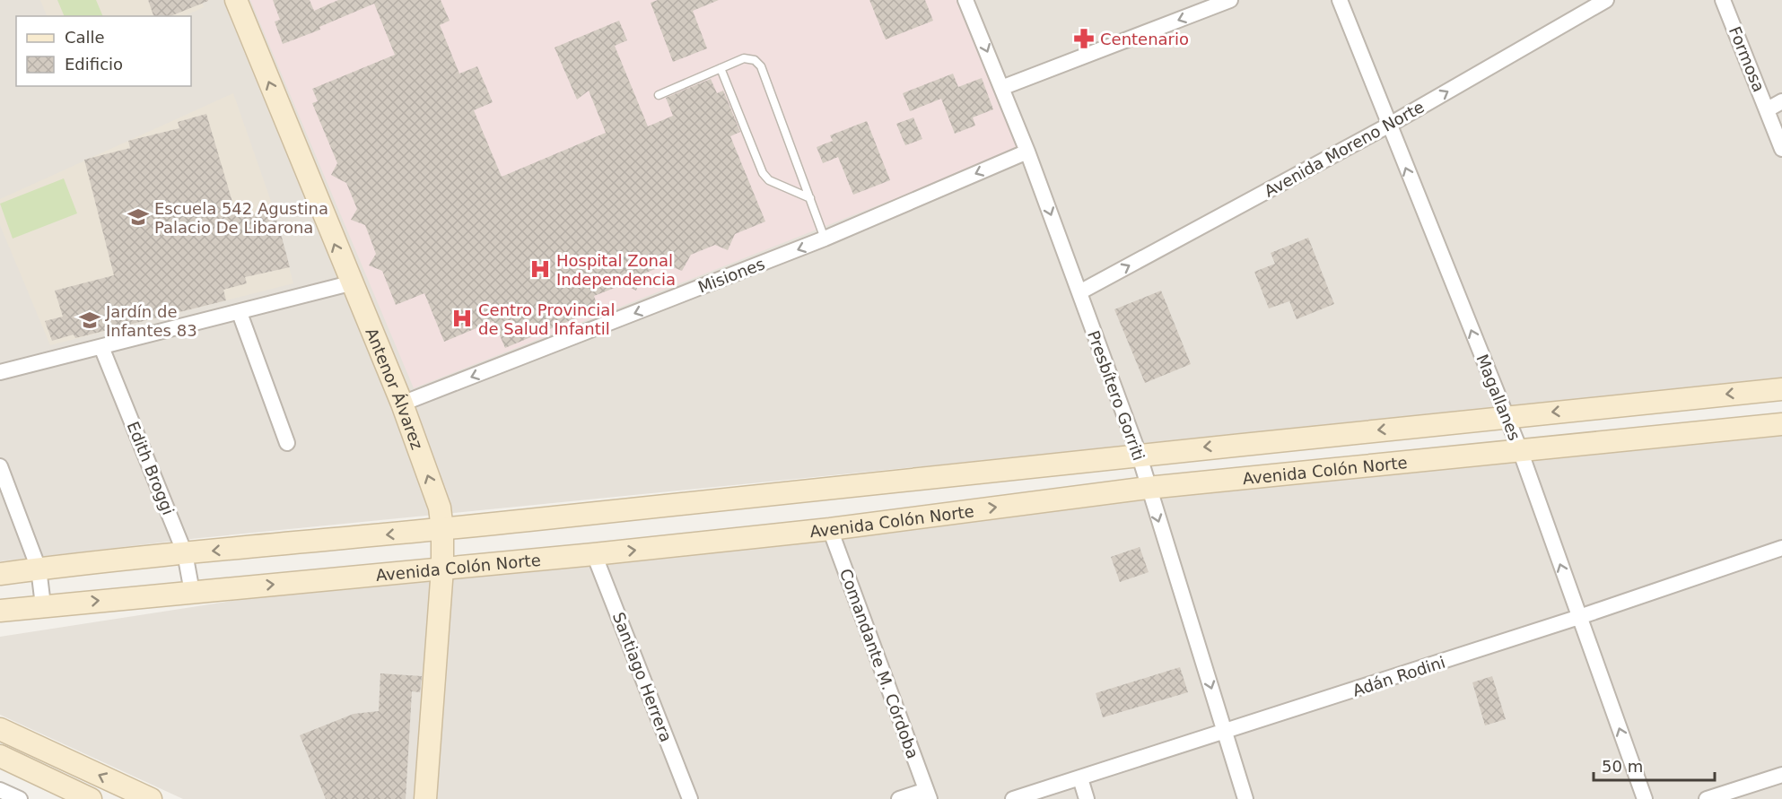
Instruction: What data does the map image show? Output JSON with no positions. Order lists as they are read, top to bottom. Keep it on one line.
{"streets":{"main road":["Antenor Álvarez","Avenida Colón Norte"],"street":["Formosa","Avenida Moreno Norte","Misiones","Presbítero Gorriti","Magallanes","Edith Broggi","Comandante M. Córdoba","Adán Rodini","Santiago Herrera"]},"crossings":[["Avenida Moreno Norte","Presbítero Gorriti"],["Avenida Moreno Norte","Magallanes"],["Misiones","Antenor Álvarez"],["Misiones","Presbítero Gorriti"],["Antenor Álvarez","Avenida Colón Norte"],["Presbítero Gorriti","Avenida Colón Norte"],["Presbítero Gorriti","Adán Rodini"],["Magallanes","Avenida Colón Norte"],["Magallanes","Adán Rodini"],["Edith Broggi","Avenida Colón Norte"],["Avenida Colón Norte","Comandante M. Córdoba"],["Avenida Colón Norte","Santiago Herrera"]],"one_way":["Avenida Moreno Norte","Misiones","Antenor Álvarez","Presbítero Gorriti","Magallanes"],"places":{"pharmacy":["Centenario"],"school or university":["Escuela 542 Agustina Palacio De Libarona","Jardín de Infantes 83"],"hospital":["Hospital Zonal Independencia","Centro Provincial de Salud Infantil"]},"legend":["Calle","Edificio"],"scale_bar":"50 m"}
